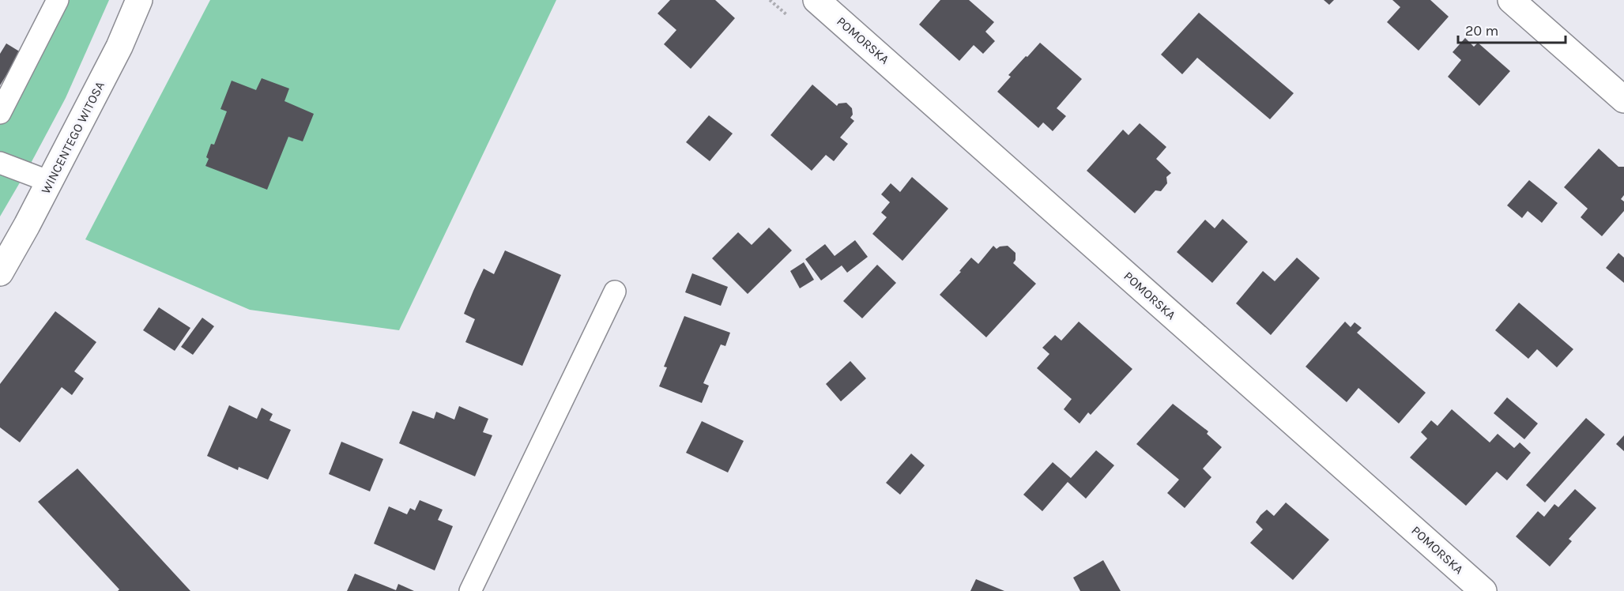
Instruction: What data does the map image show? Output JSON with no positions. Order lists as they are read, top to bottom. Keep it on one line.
{"streets":{"street":["POMORSKA","WINCENTEGO WITOSA"]},"scale_bar":"20 m"}
